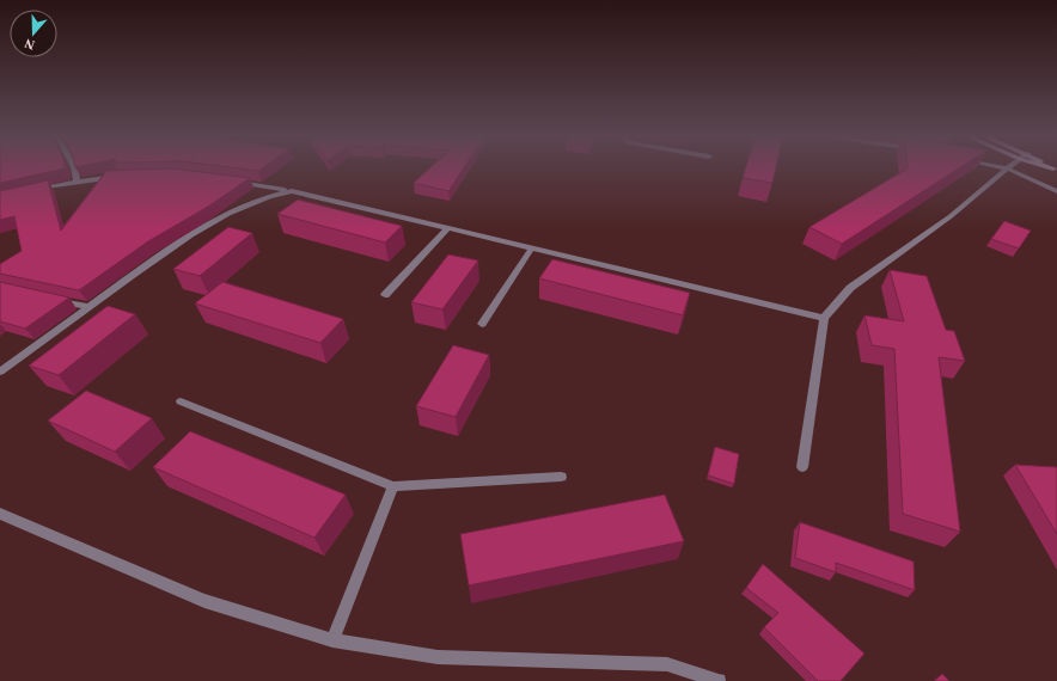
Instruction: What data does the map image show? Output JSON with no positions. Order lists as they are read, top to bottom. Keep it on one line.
{"north":"bottom"}
